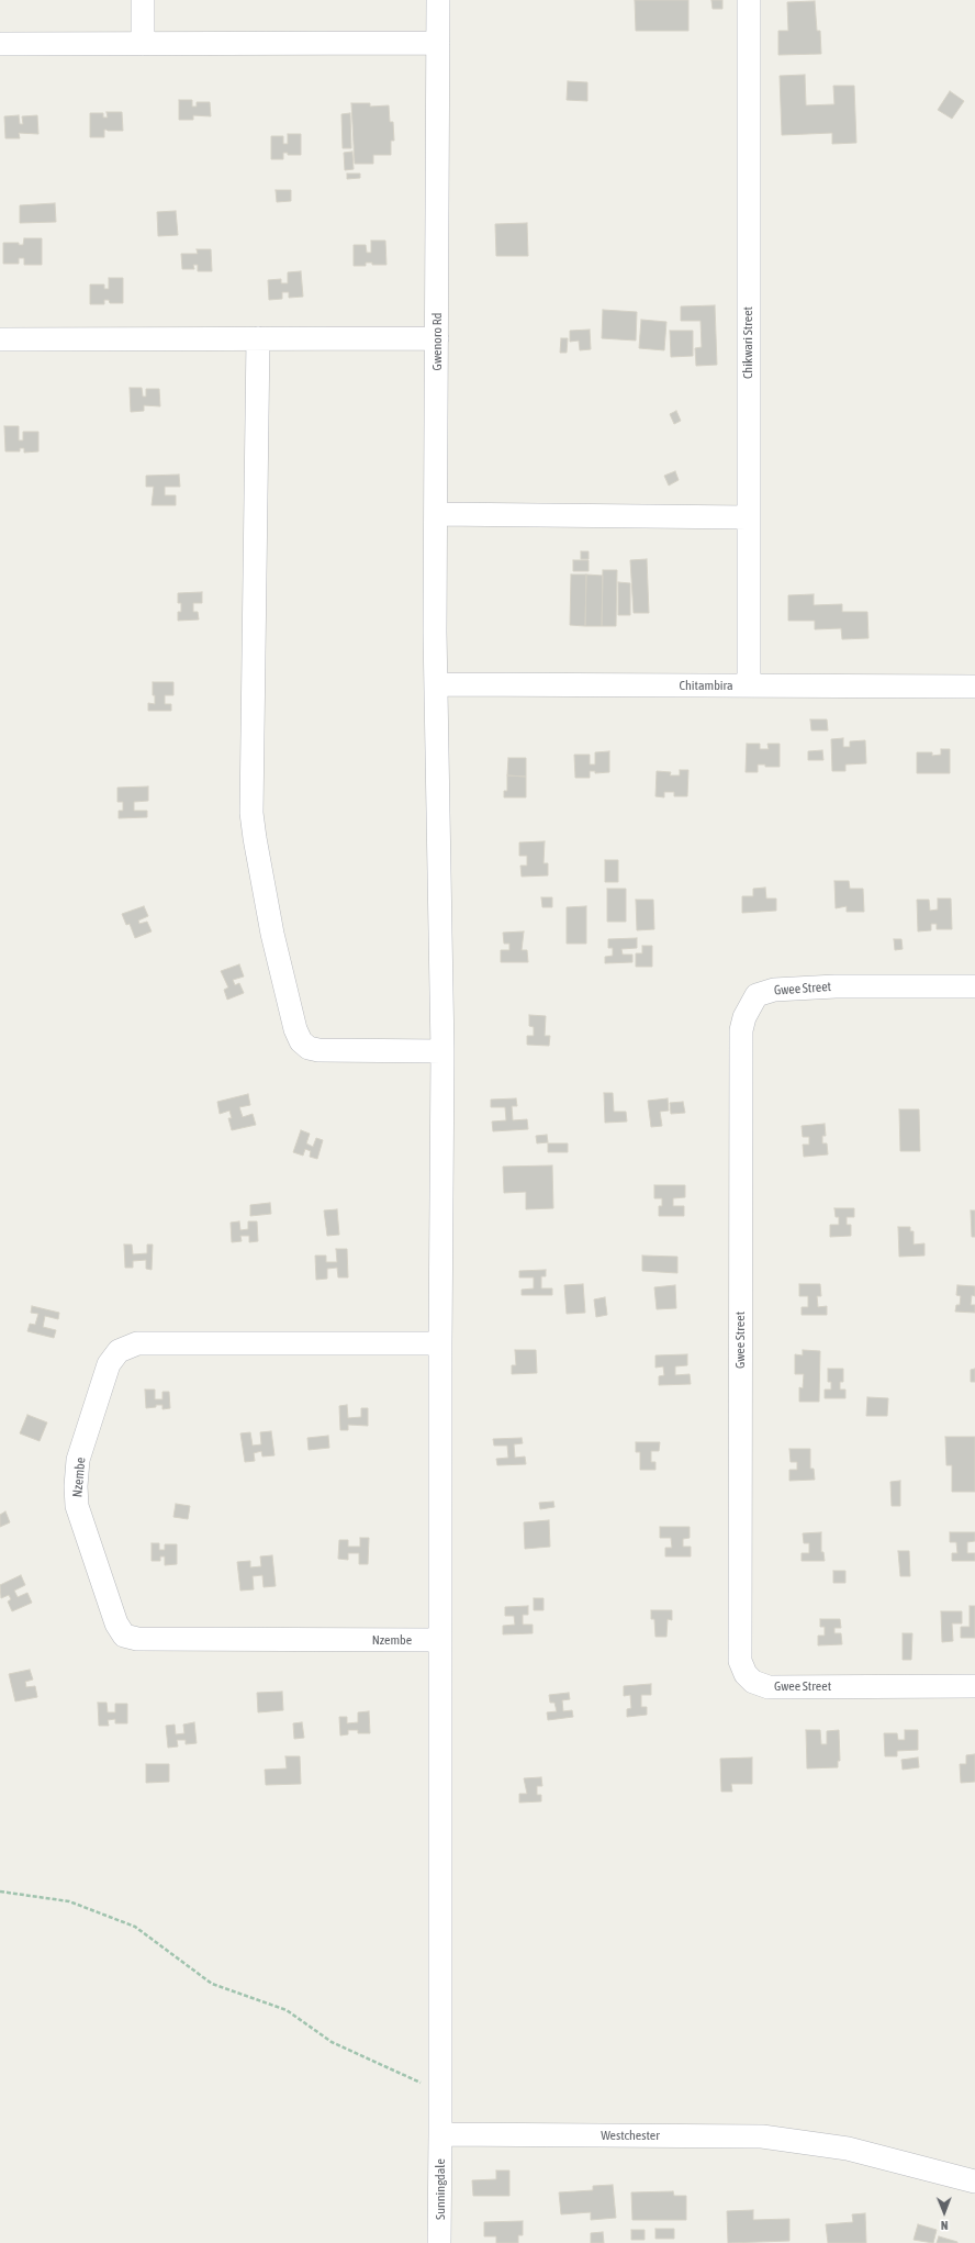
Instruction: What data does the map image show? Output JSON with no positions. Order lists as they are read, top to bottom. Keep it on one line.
{"streets":{"street":["Gwenoro Rd","Chikwari Street","Chitambira","Gwee Street","Nzembe","Westchester","Sunningdale"]},"crossings":[["Gwenoro Rd","Chitambira"],["Gwenoro Rd","Nzembe"],["Chikwari Street","Chitambira"],["Westchester","Sunningdale"]],"north":"bottom"}
